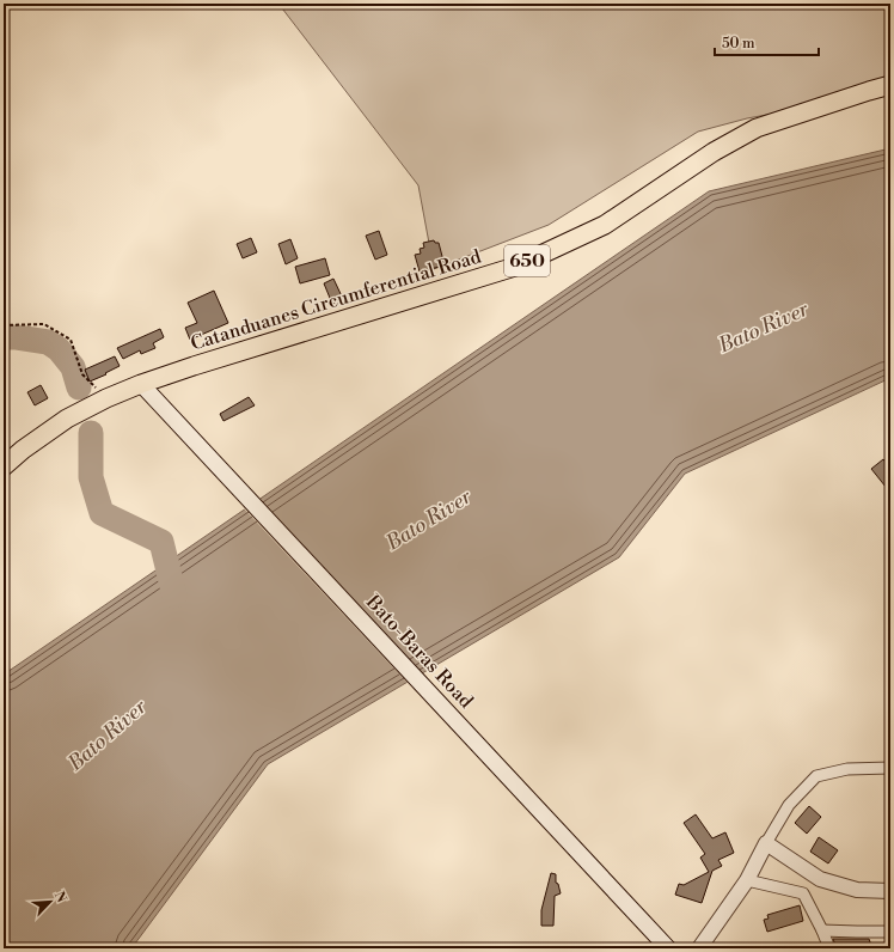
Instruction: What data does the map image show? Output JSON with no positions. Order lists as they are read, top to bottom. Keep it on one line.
{"streets":{"main road":["650","Catanduanes Circumferential Road","Bato-Baras Road"]},"crossings":[["Catanduanes Circumferential Road","Bato-Baras Road"]],"water":["Bato River"],"scale_bar":"50 m","north":"top right"}
